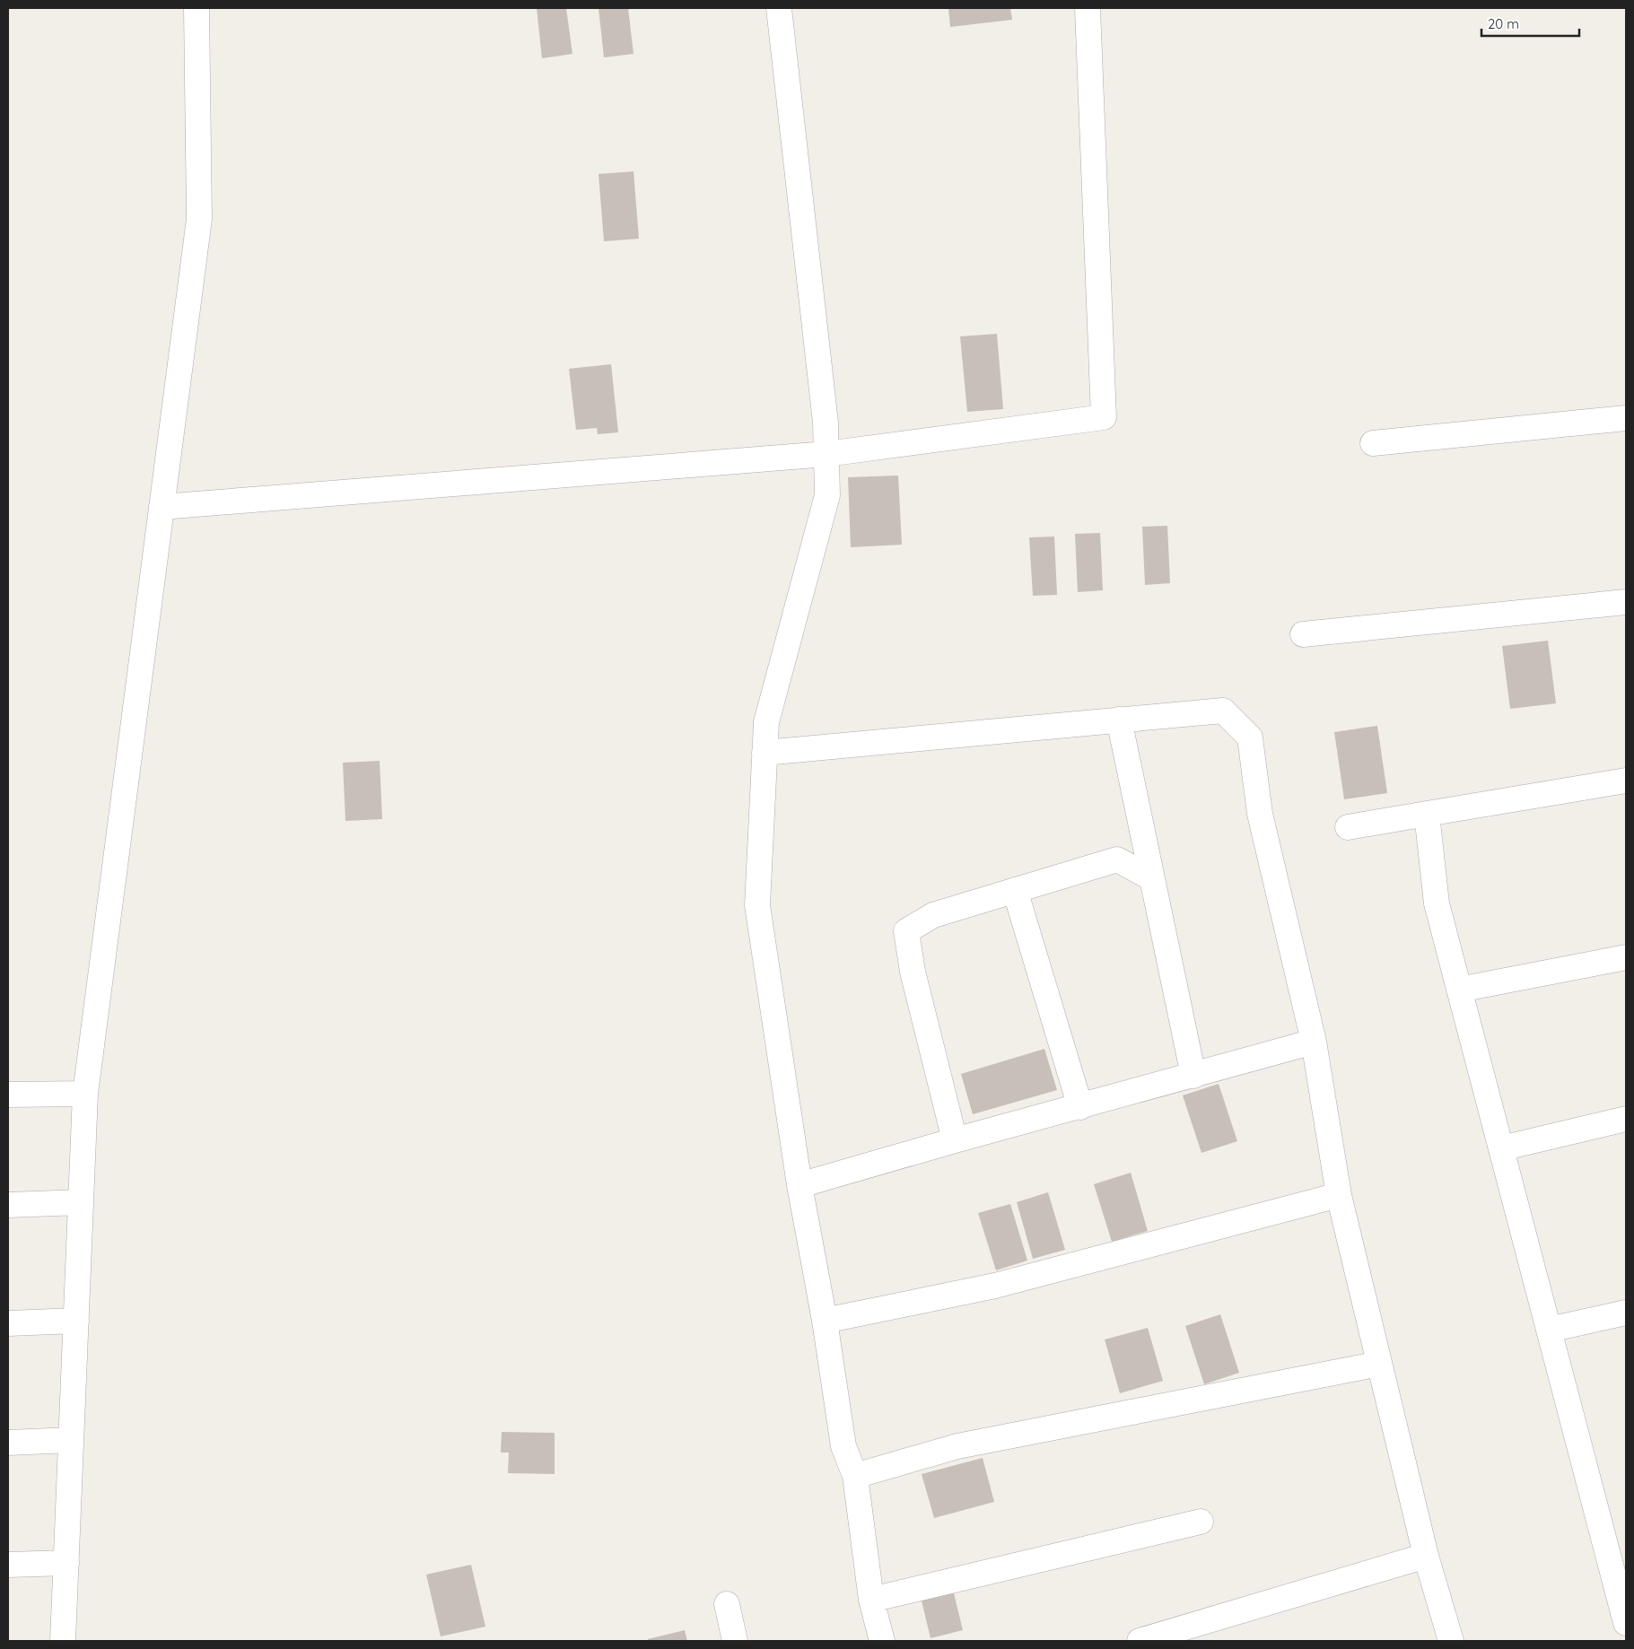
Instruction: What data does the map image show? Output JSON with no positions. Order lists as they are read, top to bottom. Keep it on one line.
{"scale_bar":"20 m"}
